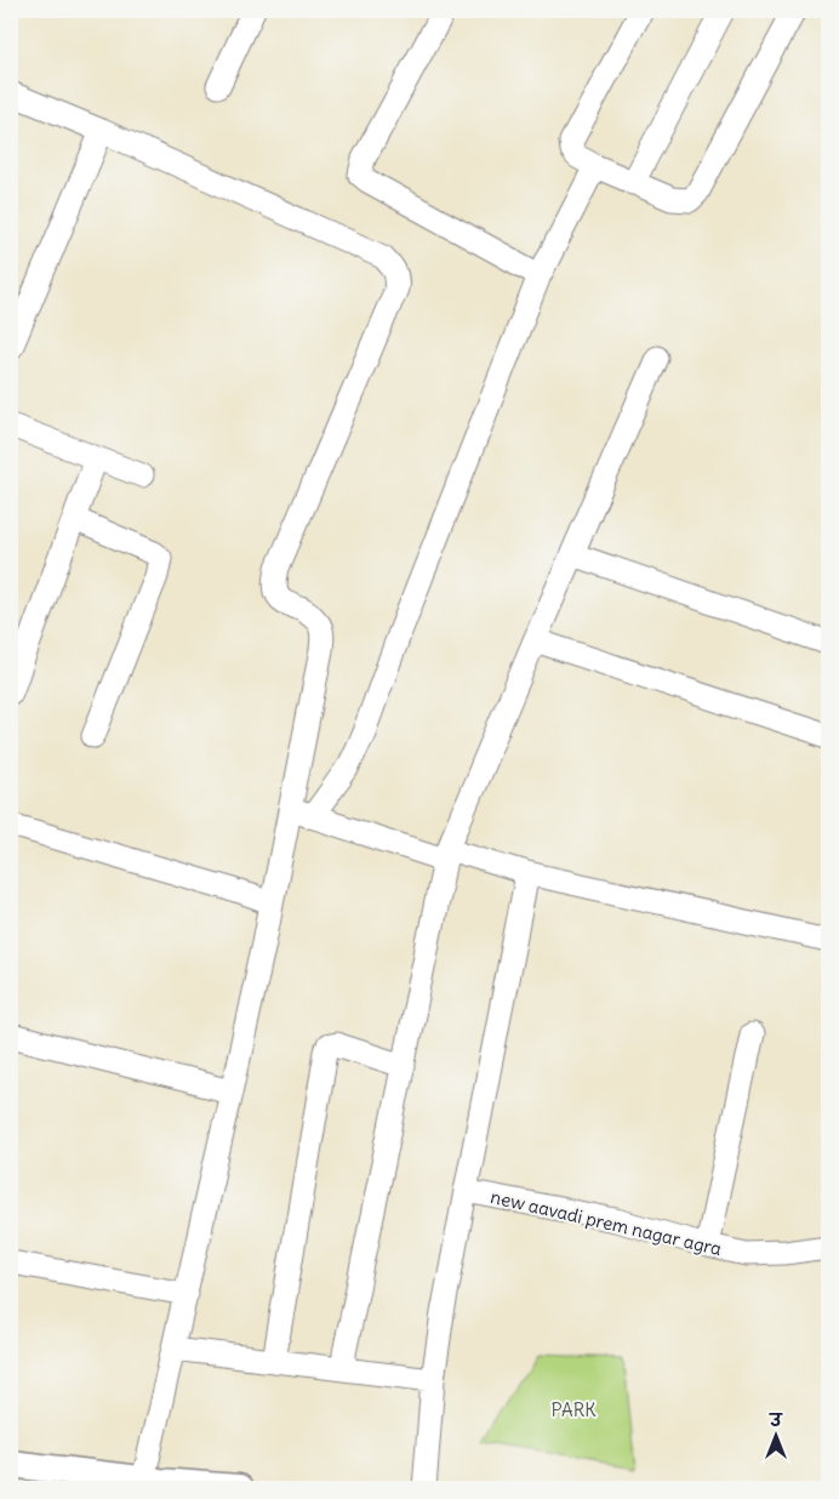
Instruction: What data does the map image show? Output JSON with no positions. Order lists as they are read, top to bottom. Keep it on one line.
{"streets":{"street":["new aavadi prem nagar agra"]},"parks":["PARK"],"north":"top"}
